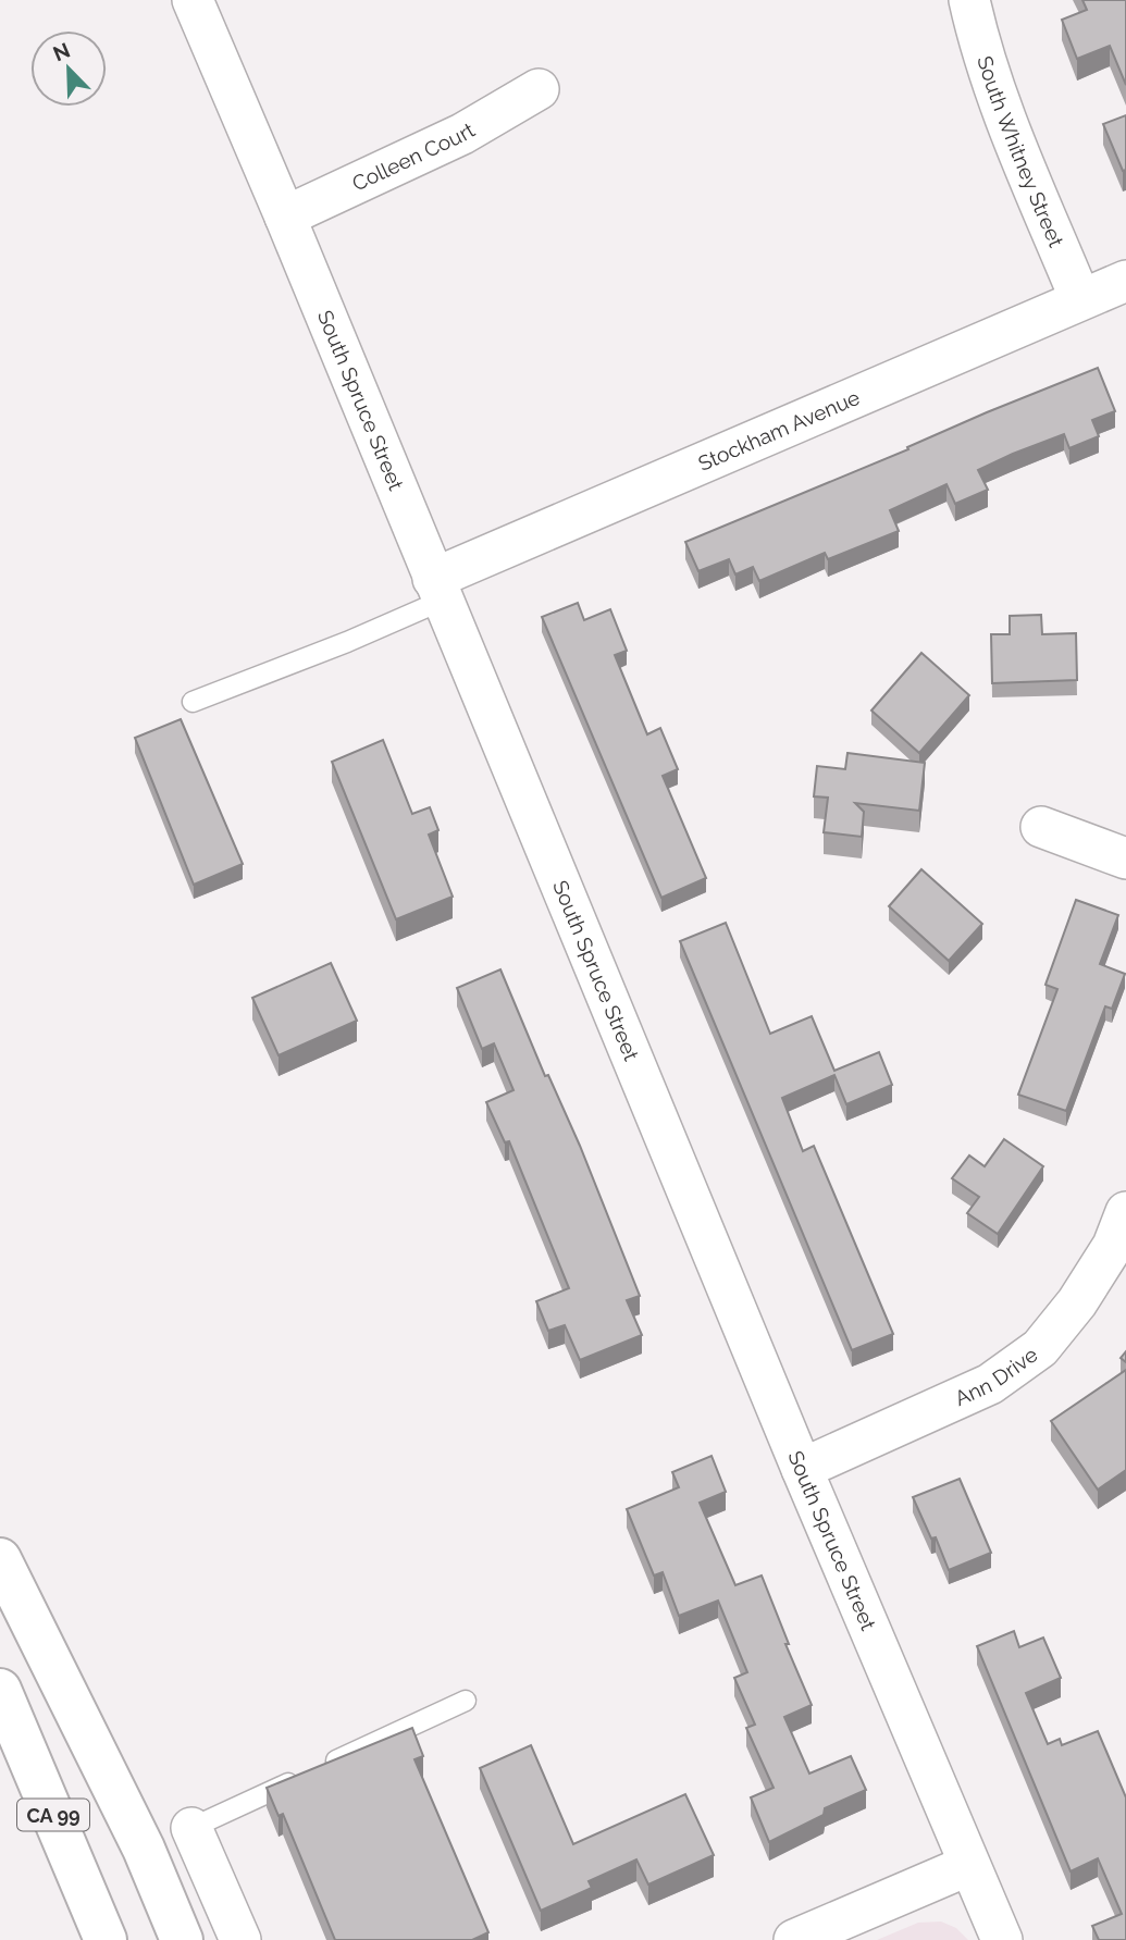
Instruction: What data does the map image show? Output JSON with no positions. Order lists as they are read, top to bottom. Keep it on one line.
{"streets":{"highway":["CA 99"],"street":["South Whitney Street","Colleen Court","South Spruce Street","Stockham Avenue","Ann Drive"]},"crossings":[["South Whitney Street","Stockham Avenue"],["Colleen Court","South Spruce Street"],["South Spruce Street","Stockham Avenue"],["South Spruce Street","Ann Drive"]],"north":"top left"}
